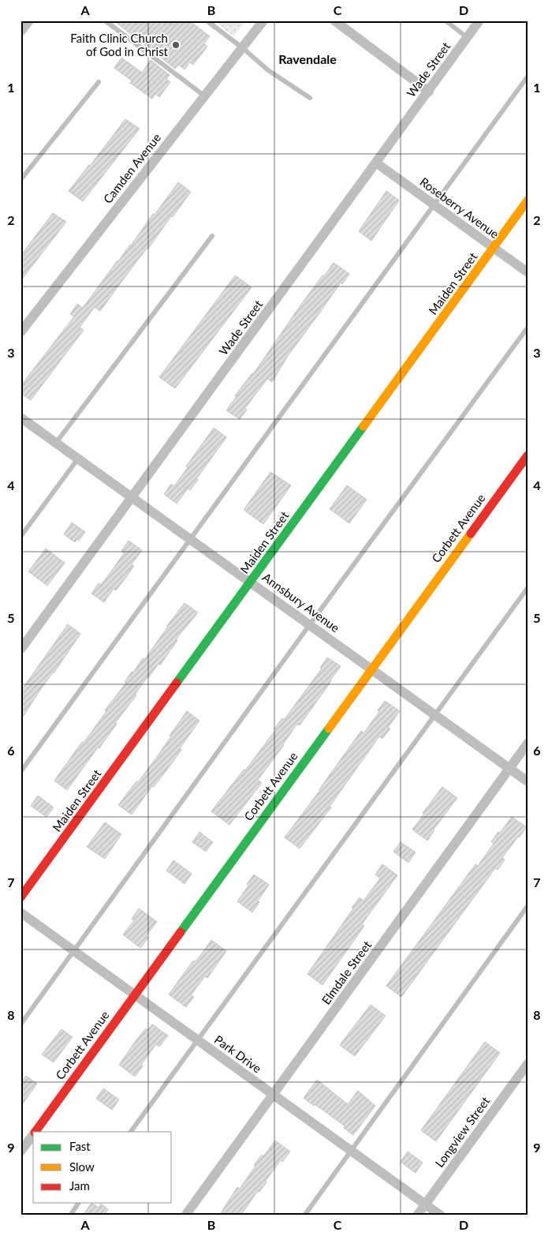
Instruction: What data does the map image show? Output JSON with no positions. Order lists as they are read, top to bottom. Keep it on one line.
{"streets":{"street":["Wade Street","Camden Avenue","Roseberry Avenue","Maiden Street","Corbett Avenue","Annsbury Avenue","Elmdale Street","Park Drive","Longview Street"]},"crossings":[["Wade Street","Roseberry Avenue"],["Wade Street","Annsbury Avenue"],["Roseberry Avenue","Maiden Street"],["Maiden Street","Annsbury Avenue"],["Corbett Avenue","Annsbury Avenue"],["Corbett Avenue","Park Drive"],["Annsbury Avenue","Elmdale Street"],["Elmdale Street","Park Drive"],["Park Drive","Longview Street"]],"districts":["Ravendale"],"places":["Faith Clinic Church of God in Christ"],"legend":["Fast","Slow","Jam"],"grid":{"columns":["A","B","C","D"],"rows":["1","2","3","4","5","6","7","8","9"]}}
